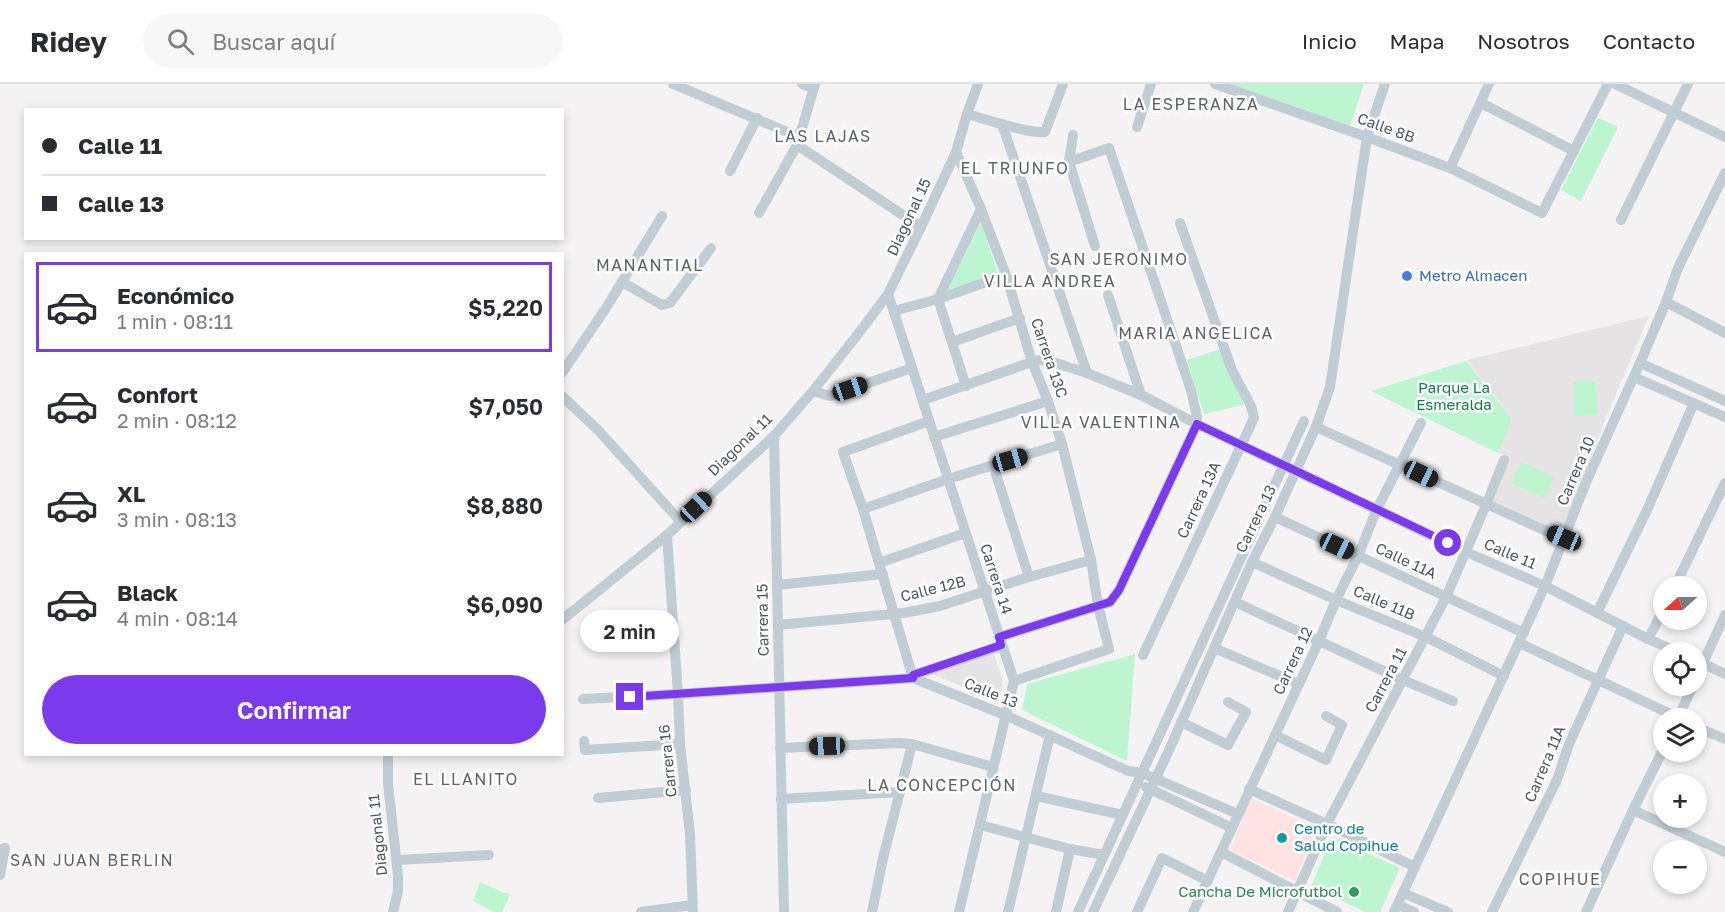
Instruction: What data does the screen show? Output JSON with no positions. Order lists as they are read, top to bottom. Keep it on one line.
{"streets":{"street":["Calle 8B","Diagonal 15","Carrera 13C","Diagonal 11","Carrera 10","Carrera 13A","Carrera 13","Calle 11","Calle 11A","Carrera 14","Calle 12B","Calle 11B","Carrera 15","Carrera 12","Carrera 11","Calle 13","Carrera 16","Carrera 11A"]},"crossings":[["Calle 8B","Carrera 13"],["Diagonal 15","Carrera 13C"],["Diagonal 15","Diagonal 11"],["Diagonal 15","Carrera 14"],["Carrera 13C","Calle 11"],["Carrera 13C","Carrera 14"],["Carrera 13C","Calle 12B"],["Diagonal 11","Carrera 14"],["Diagonal 11","Carrera 15"],["Diagonal 11","Carrera 16"],["Carrera 10","Calle 11"],["Carrera 10","Calle 11A"],["Carrera 10","Calle 11B"],["Carrera 13A","Calle 11"],["Carrera 13","Calle 11"],["Carrera 13","Calle 11A"],["Carrera 13","Calle 11B"],["Carrera 13","Calle 13"],["Calle 11","Carrera 12"],["Calle 11","Carrera 11"],["Calle 11","Carrera 11A"],["Calle 11A","Carrera 12"],["Calle 11A","Carrera 11"],["Carrera 14","Calle 12B"],["Calle 12B","Carrera 15"],["Calle 11B","Carrera 12"],["Calle 11B","Carrera 11"],["Carrera 15","Calle 13"],["Carrera 12","Calle 13"],["Calle 13","Carrera 16"]],"districts":["LA ESPERANZA","LAS LAJAS","EL TRIUNFO","SAN JERONIMO","MANANTIAL","VILLA ANDREA","MARIA ANGELICA","VILLA VALENTINA","EL LLANITO","LA CONCEPCIÓN","SAN JUAN BERLIN","COPIHUE"],"parks":["Parque La Esmeralda"],"places":["Metro Almacen","Centro de Salud Copihue","Cancha De Microfutbol"],"north":"left","page":{"header":"Ridey","search":"Buscar aquí","nav":["Inicio","Mapa","Nosotros","Contacto"],"banner":["Calle 11","Calle 13"],"list":[{"name":"Económico","note":"1 min · 08:11","value":"$5,220"},{"name":"Confort","note":"2 min · 08:12","value":"$7,050"},{"name":"XL","note":"3 min · 08:13","value":"$8,880"},{"name":"Black","note":"4 min · 08:14","value":"$6,090"}],"map_buttons":["+","−"],"bubble":"2 min","buttons":"Confirmar"}}
